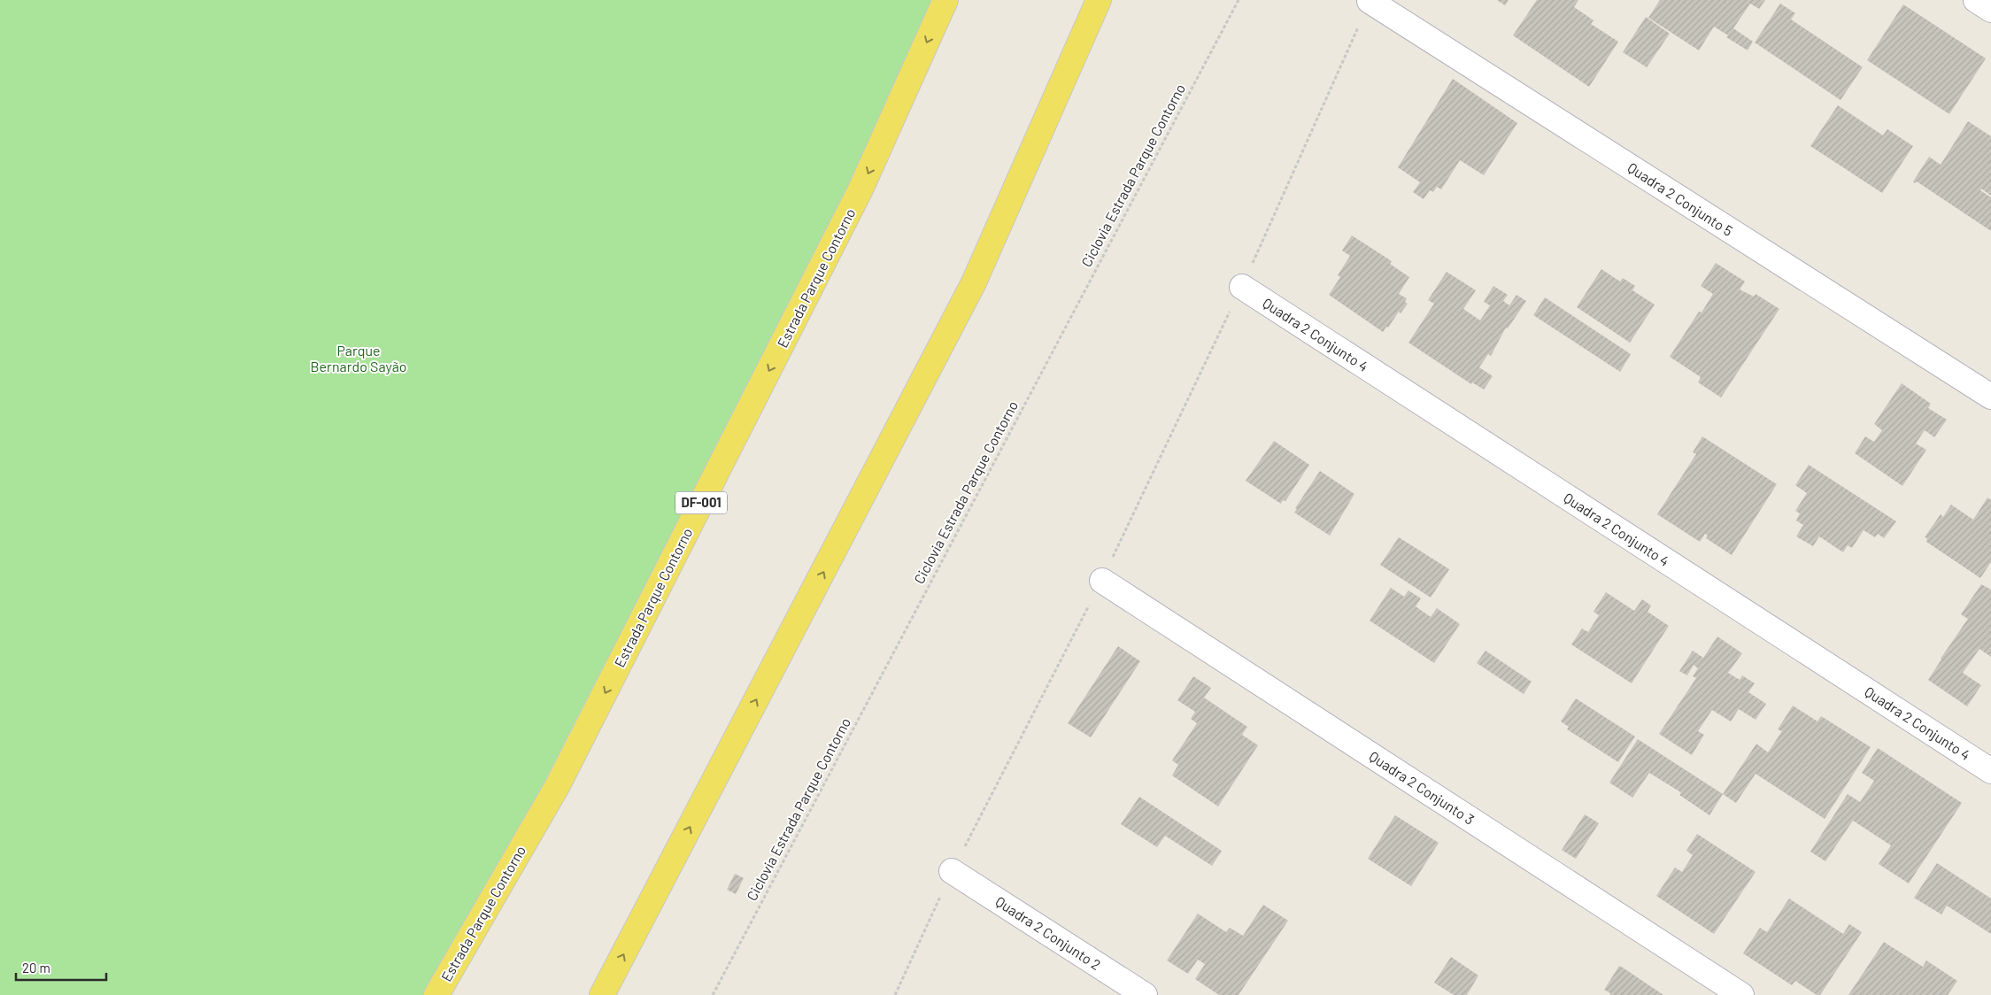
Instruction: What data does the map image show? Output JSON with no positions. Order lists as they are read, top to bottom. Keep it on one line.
{"streets":{"main road":["Estrada Parque Contorno","DF-001"],"street":["Quadra 2 Conjunto 5","Quadra 2 Conjunto 4","Quadra 2 Conjunto 3","Quadra 2 Conjunto 2"],"path":["Ciclovia Estrada Parque Contorno"]},"parks":["Parque Bernardo Sayão"],"scale_bar":"20 m"}
